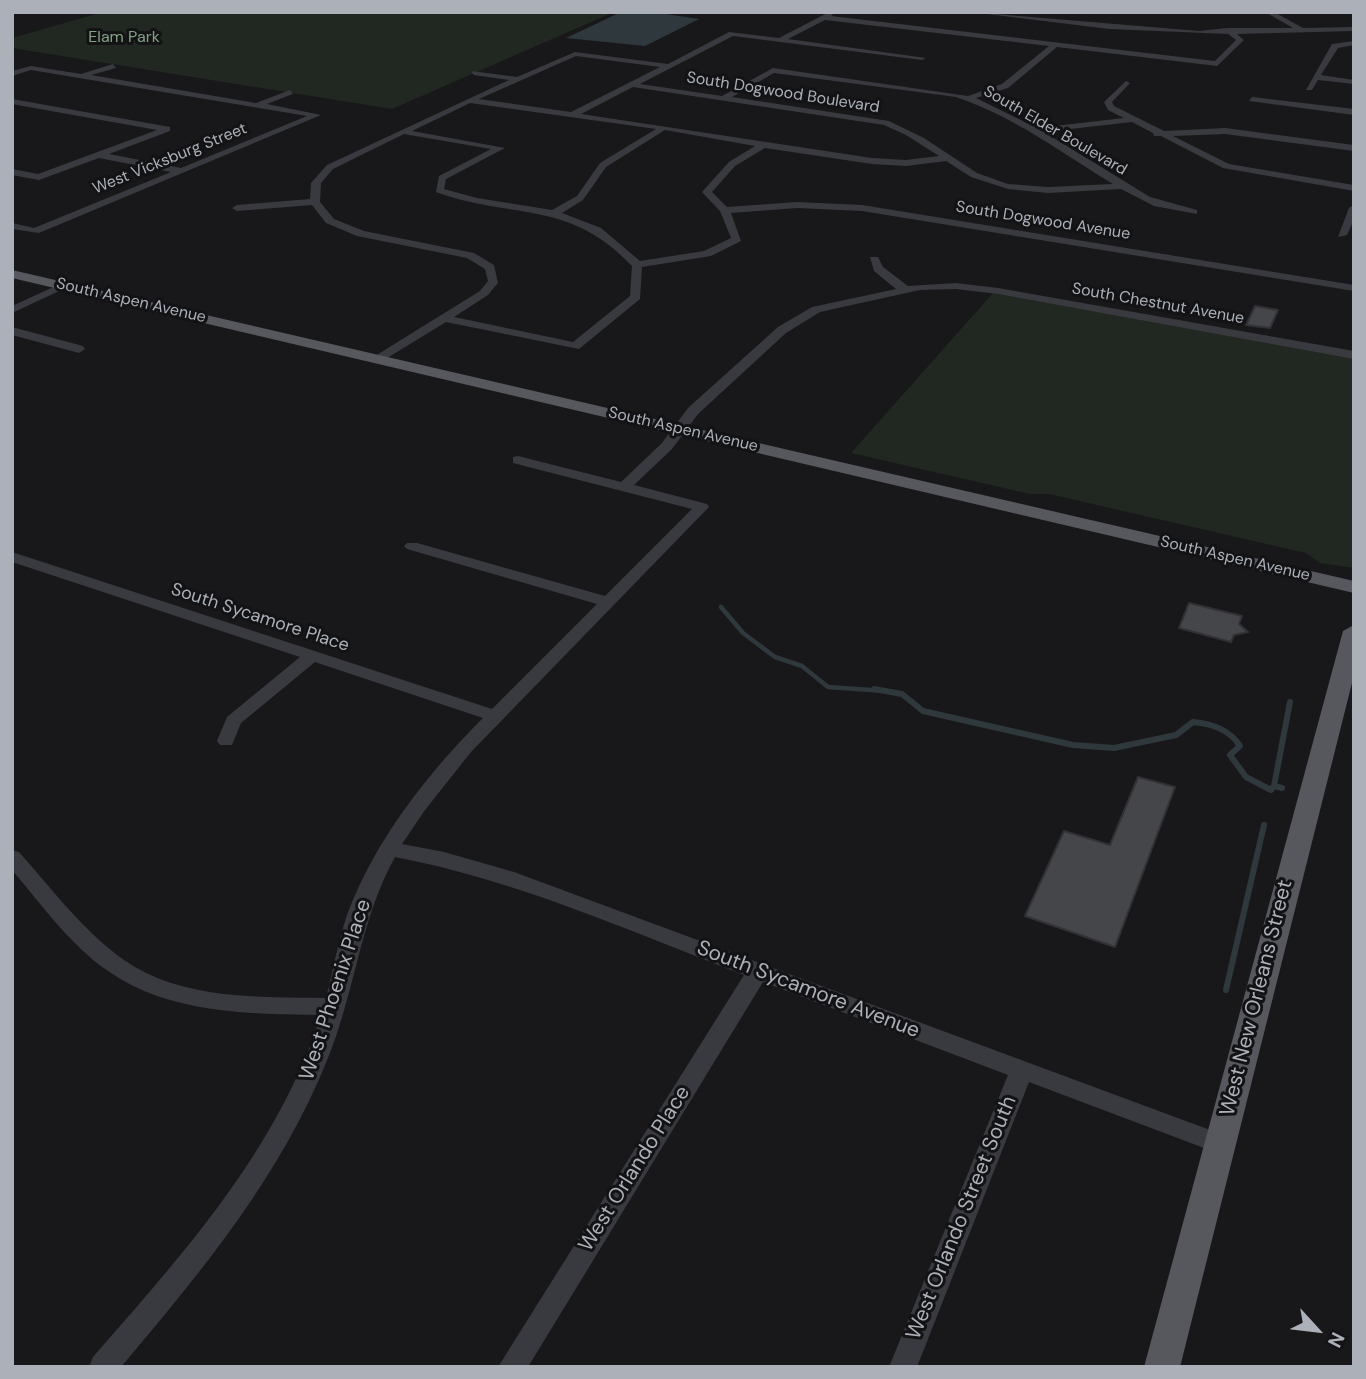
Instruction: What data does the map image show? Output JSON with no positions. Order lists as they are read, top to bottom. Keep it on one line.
{"streets":{"main road":["South Aspen Avenue","West New Orleans Street"],"street":["South Dogwood Boulevard","South Elder Boulevard","West Vicksburg Street","South Dogwood Avenue","South Chestnut Avenue","South Sycamore Place","West Phoenix Place","South Sycamore Avenue","West Orlando Place","West Orlando Street South"]},"crossings":[["South Dogwood Boulevard","South Elder Boulevard"],["South Aspen Avenue","South Chestnut Avenue"],["South Chestnut Avenue","West Phoenix Place"],["South Sycamore Place","West Phoenix Place"],["West Phoenix Place","South Sycamore Avenue"],["South Sycamore Avenue","West New Orleans Street"],["South Sycamore Avenue","West Orlando Place"],["South Sycamore Avenue","West Orlando Street South"]],"parks":["Elam Park"],"north":"bottom right"}
